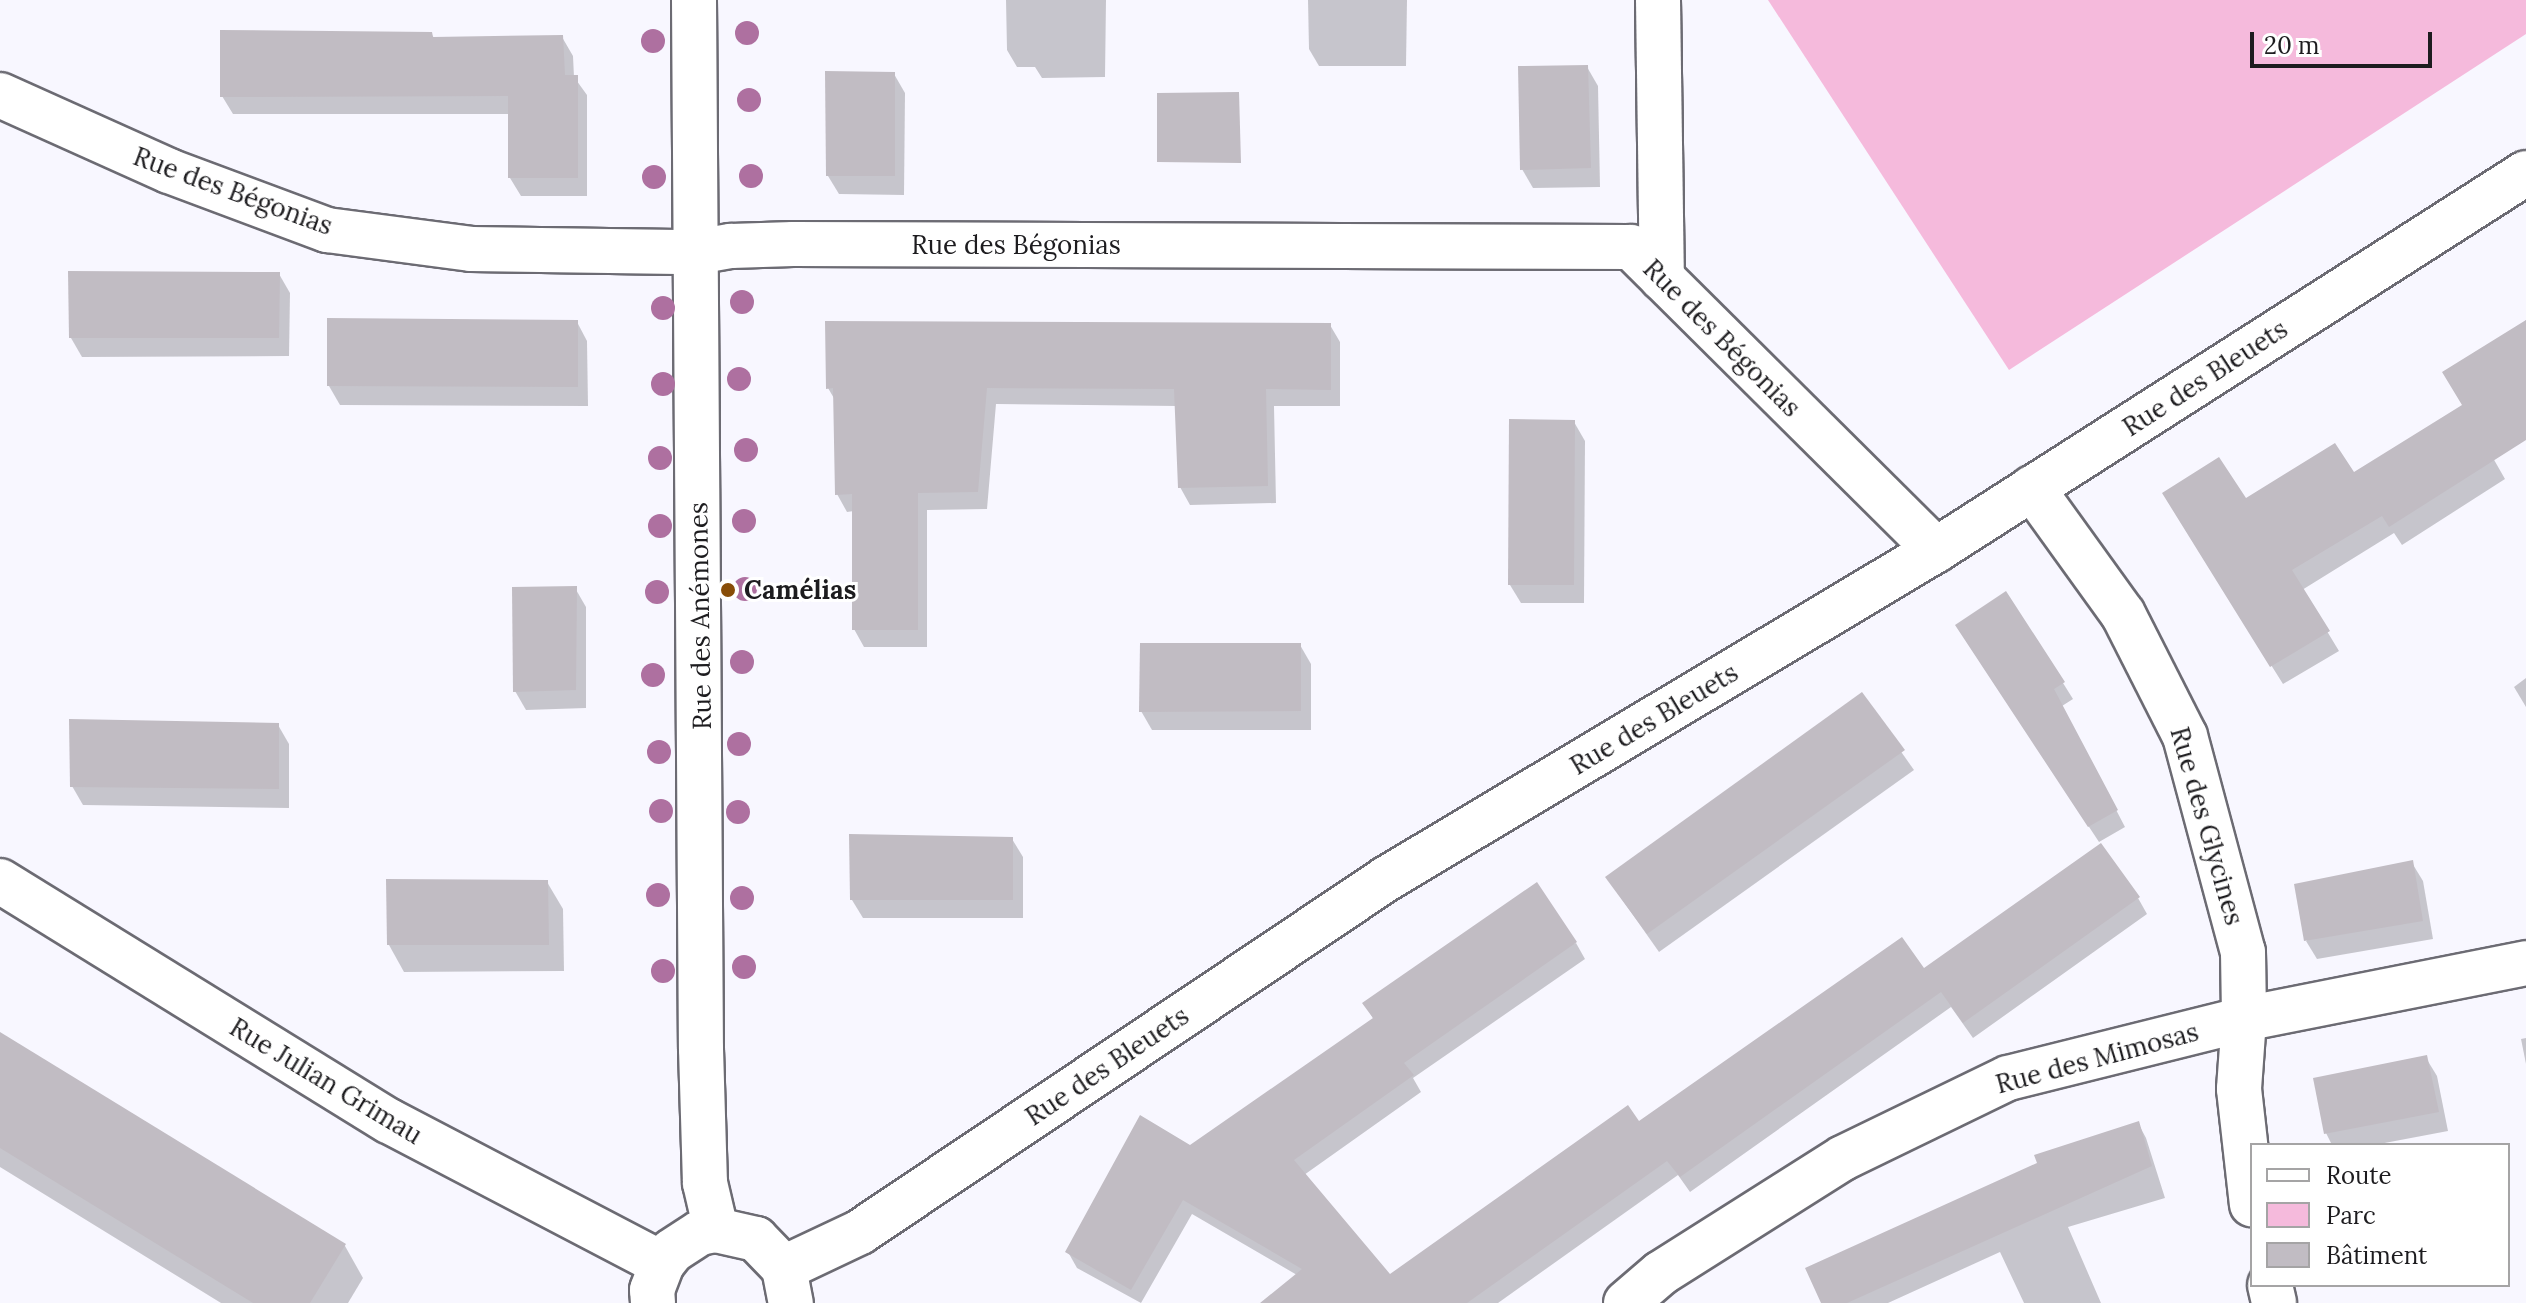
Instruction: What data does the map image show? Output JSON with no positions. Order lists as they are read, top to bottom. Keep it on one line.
{"streets":{"street":["Rue des Bégonias","Rue des Bleuets","Rue des Anémones","Rue des Glycines","Rue des Mimosas","Rue Julian Grimau"]},"crossings":[["Rue des Bégonias","Rue des Bleuets"],["Rue des Bégonias","Rue des Anémones"],["Rue des Bleuets","Rue des Glycines"],["Rue des Glycines","Rue des Mimosas"]],"places":["Camélias"],"legend":["Route","Parc","Bâtiment"],"scale_bar":"20 m"}
